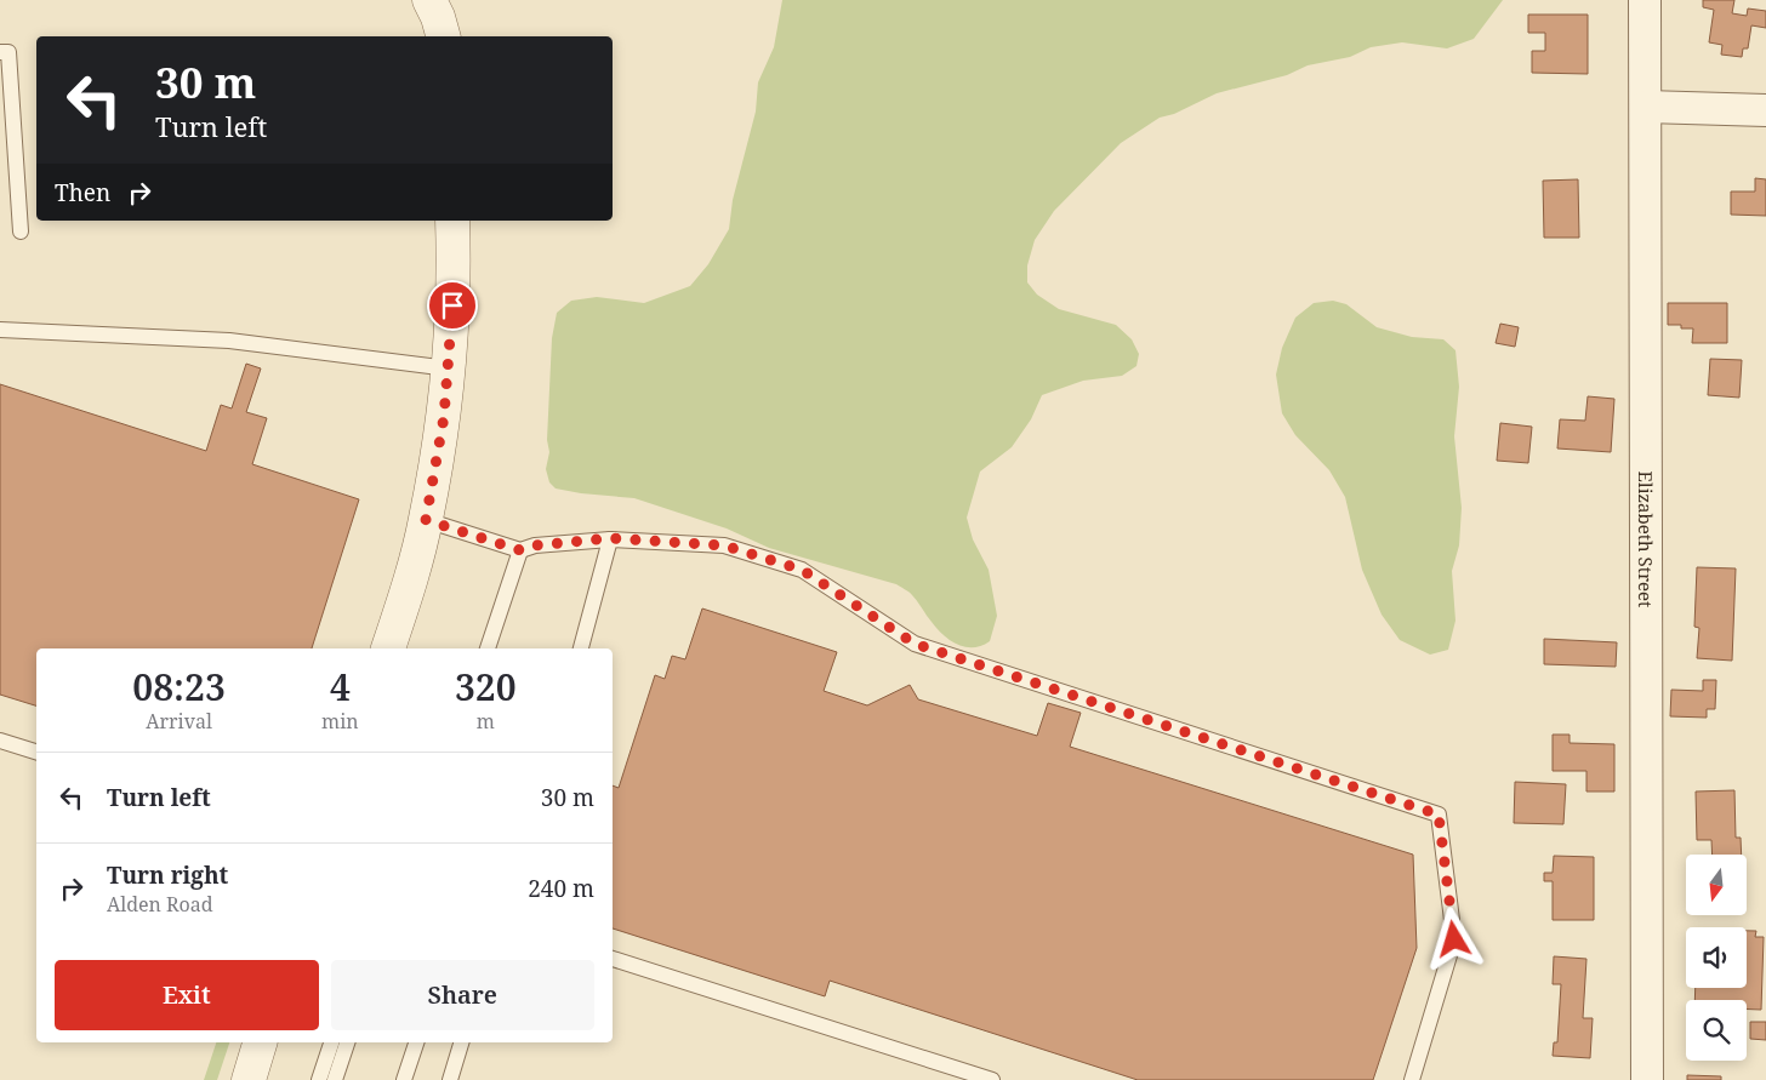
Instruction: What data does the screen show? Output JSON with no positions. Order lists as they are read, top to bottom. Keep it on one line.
{"streets":{"street":["Elizabeth Street"]},"north":"bottom","page":{"turn":["30 m","Turn left"],"then":"Then","eta":["08:23","Arrival","4","min","320","m"],"list":[{"name":"Turn left","value":"30 m"},{"name":"Turn right","note":"Alden Road","value":"240 m"}],"buttons":["Exit","Share"]}}
